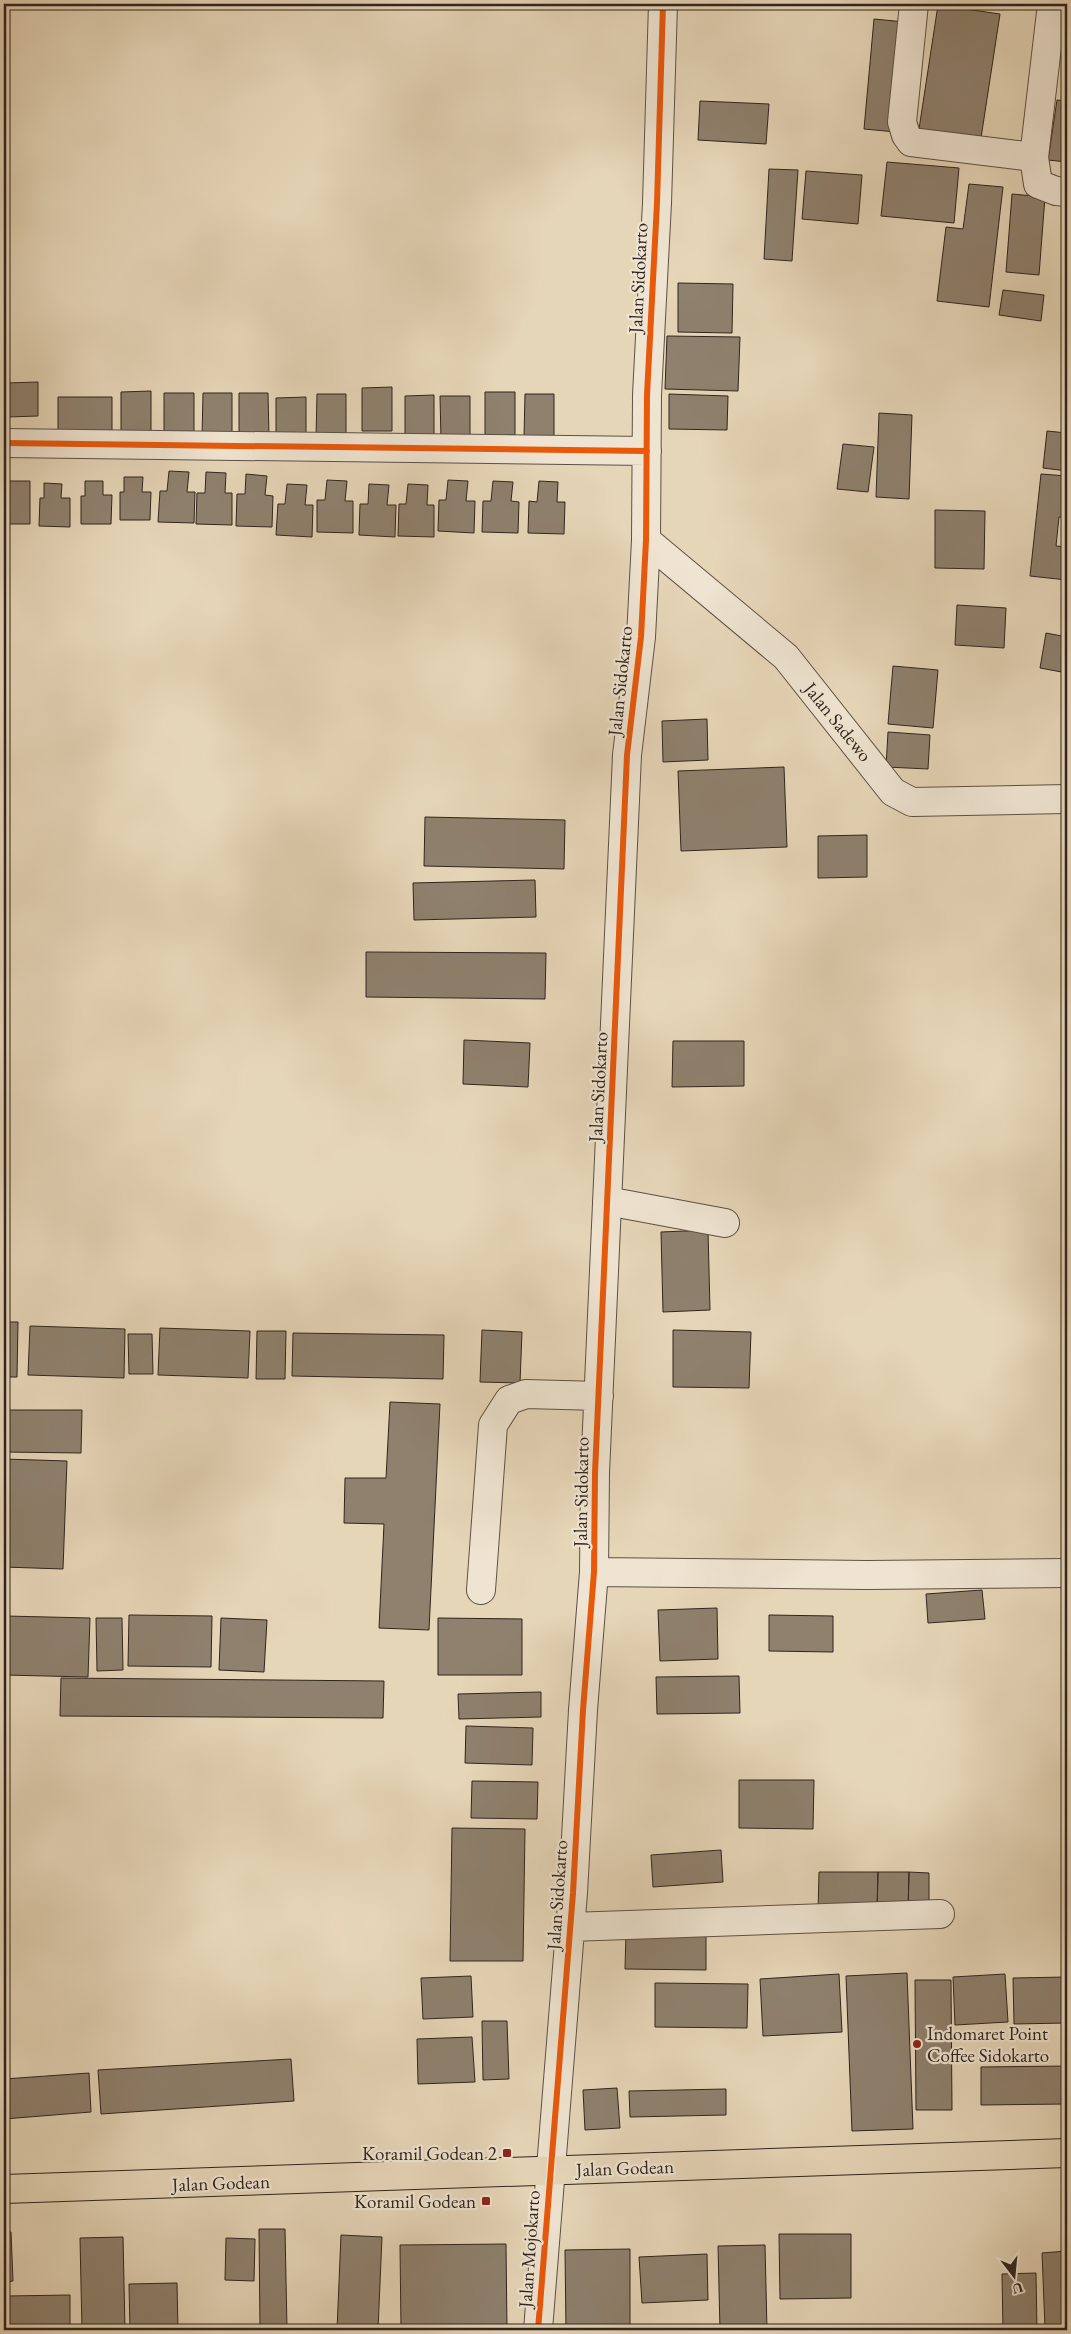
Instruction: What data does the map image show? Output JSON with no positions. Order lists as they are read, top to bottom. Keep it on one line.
{"streets":{"main road":["Jalan Godean"],"street":["Jalan Sidokarto","Jalan Sadewo","Jalan Mojokarto"]},"crossings":[["Jalan Sidokarto","Jalan Sadewo"],["Jalan Sidokarto","Jalan Godean"],["Jalan Sidokarto","Jalan Mojokarto"],["Jalan Godean","Jalan Mojokarto"]],"places":{"other":["Indomaret Point Coffee Sidokarto"],"transit":["Koramil Godean 2","Koramil Godean"]},"north":"bottom"}
